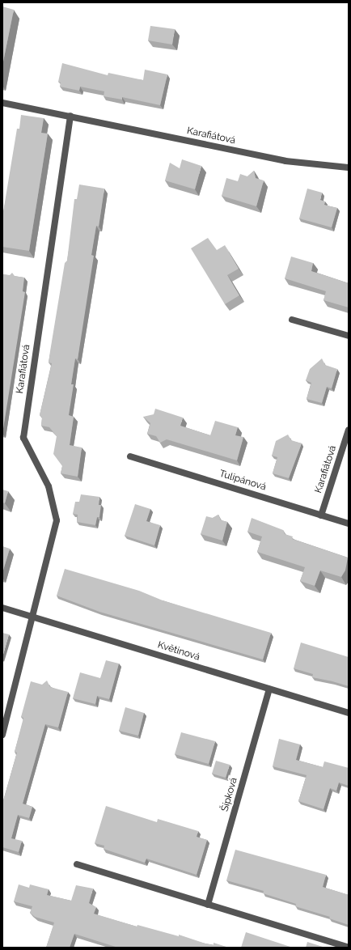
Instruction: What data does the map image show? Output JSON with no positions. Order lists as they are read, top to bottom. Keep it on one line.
{"streets":{"street":["Karafiátová","Tulipánová","Květinová","Šípková"]},"crossings":[["Karafiátová","Tulipánová"],["Karafiátová","Květinová"],["Květinová","Šípková"]]}
